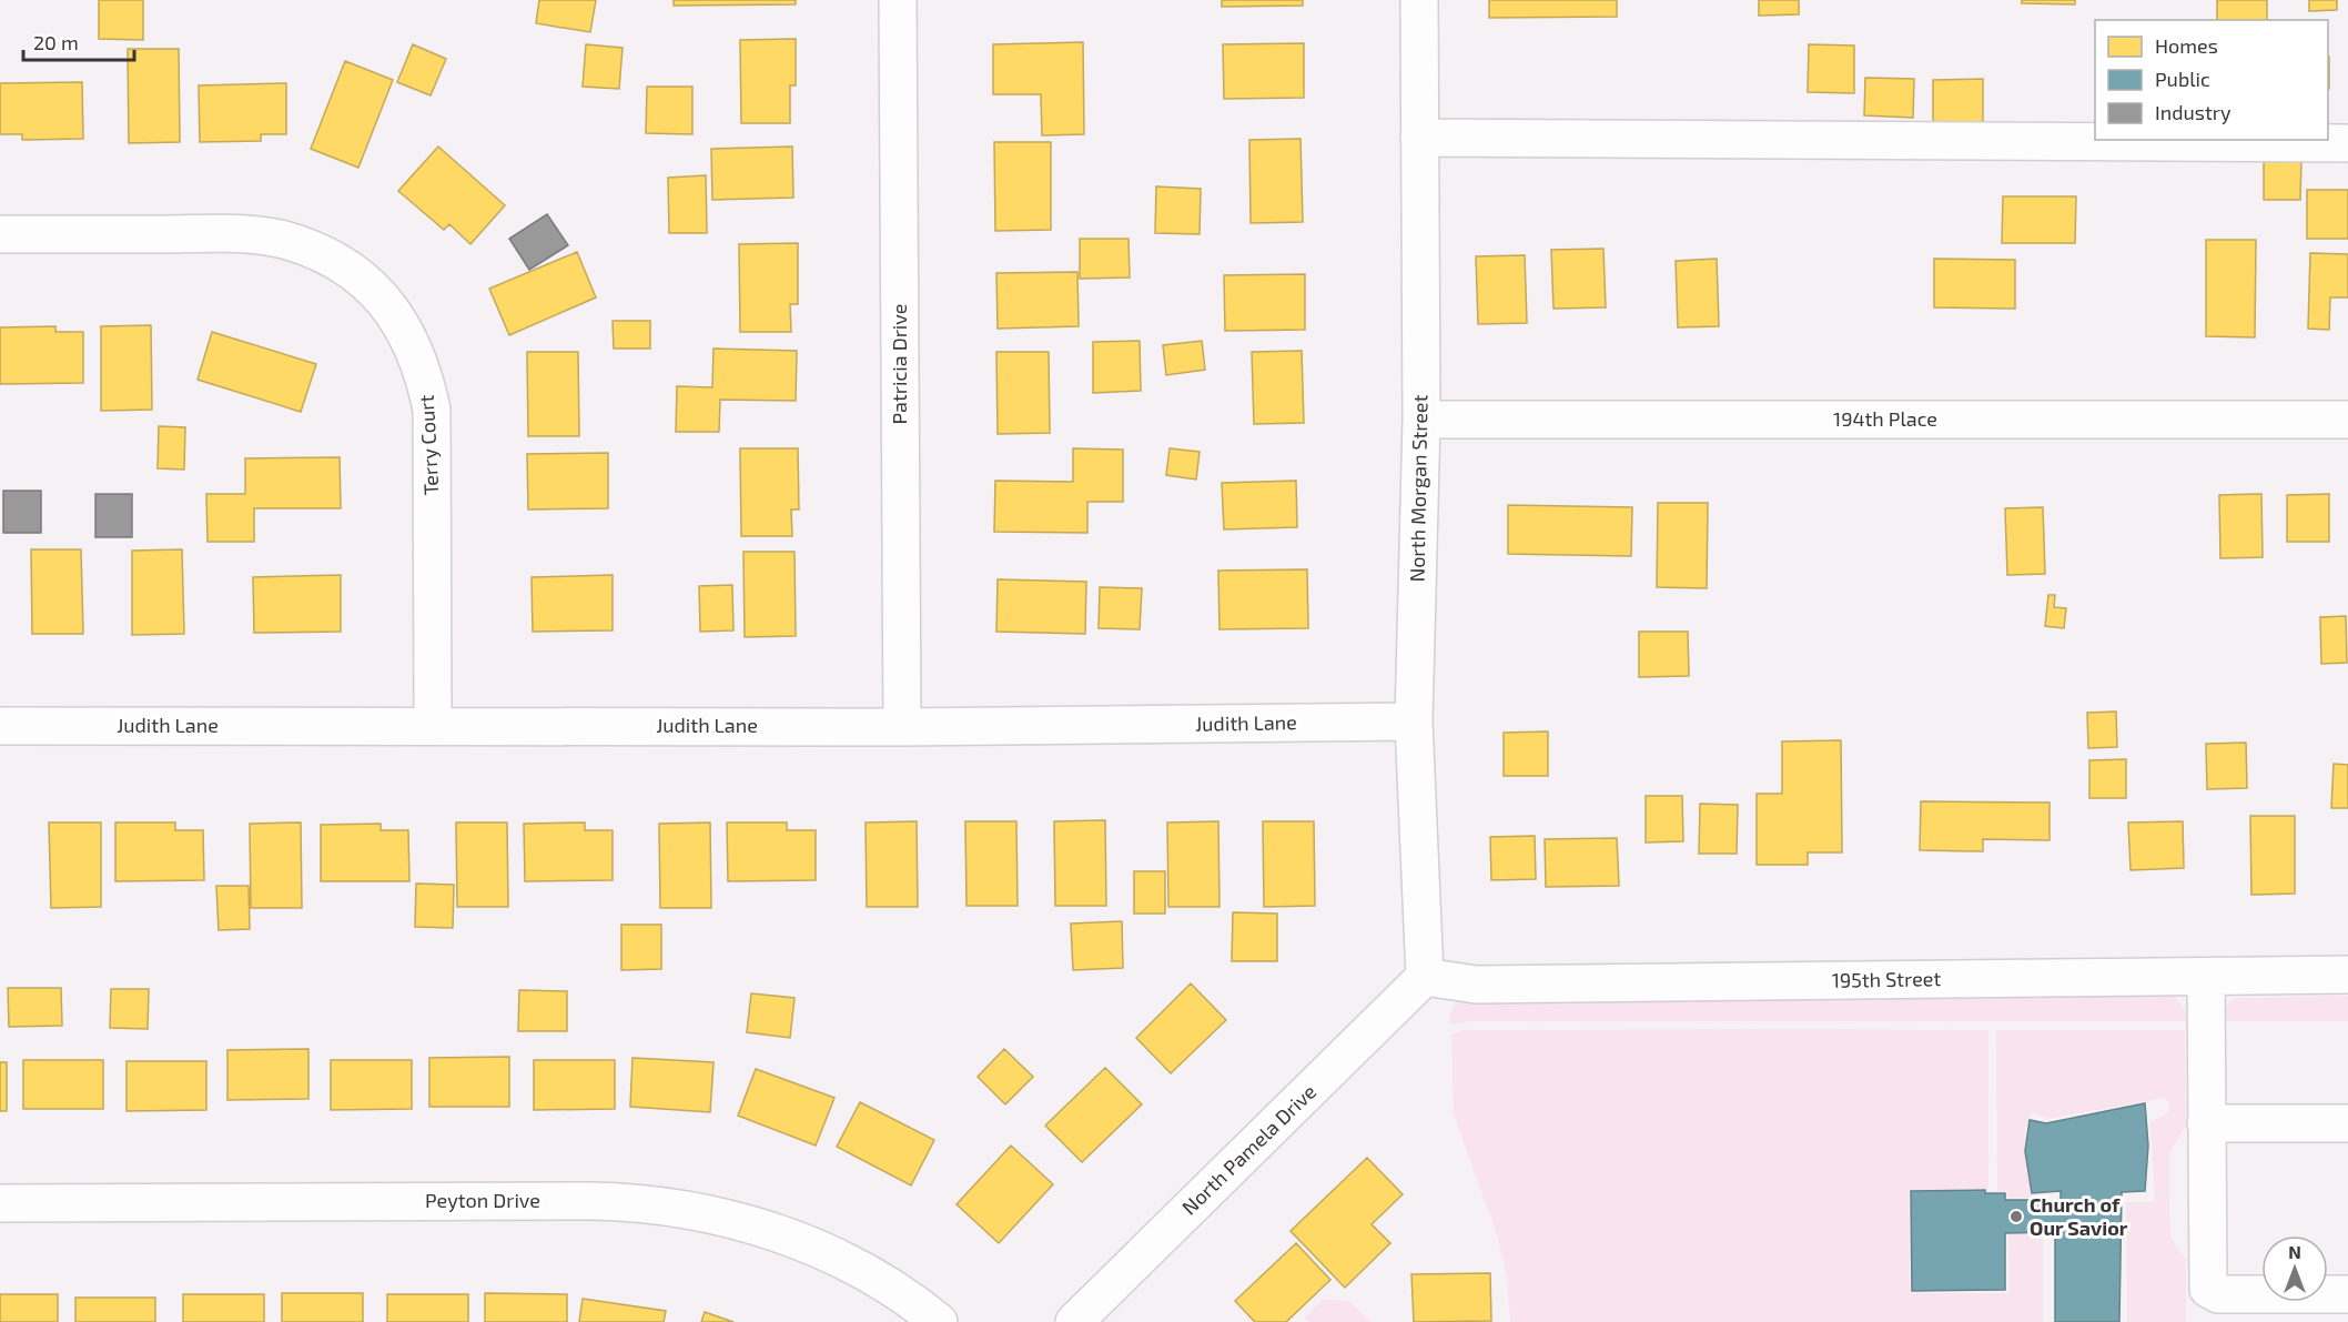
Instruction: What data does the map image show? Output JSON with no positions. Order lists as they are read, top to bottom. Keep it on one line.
{"streets":{"street":["Patricia Drive","194th Place","Terry Court","North Morgan Street","Judith Lane","195th Street","North Pamela Drive","Peyton Drive"]},"crossings":[["Patricia Drive","Judith Lane"],["194th Place","North Morgan Street"],["Terry Court","Judith Lane"],["North Morgan Street","Judith Lane"],["North Morgan Street","195th Street"],["North Morgan Street","North Pamela Drive"],["195th Street","North Pamela Drive"]],"places":["Church of Our Savior"],"legend":["Homes","Public","Industry"],"scale_bar":"20 m","north":"top"}
